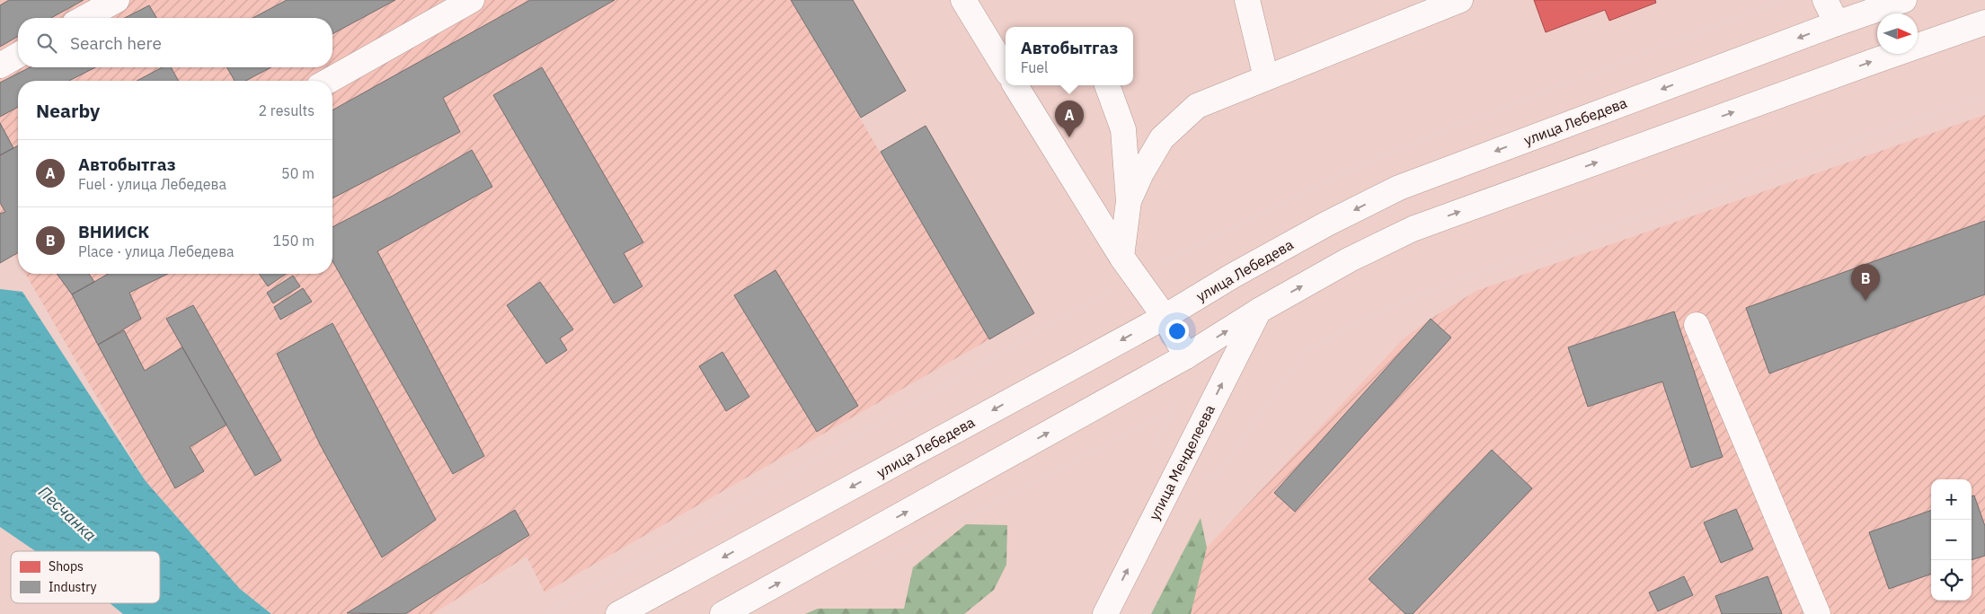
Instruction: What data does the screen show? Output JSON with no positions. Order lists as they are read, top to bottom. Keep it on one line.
{"streets":{"main road":["улица Лебедева","улица Менделеева"]},"one_way":["улица Менделеева"],"water":["Песчанка"],"legend":["Shops","Industry"],"north":"right","page":{"search":"Search here","popup":["Автобытгаз","Fuel"],"heading":["Nearby","2 results"],"pins":["A","B"],"list":[{"mark":"A","name":"Автобытгаз","note":"Fuel · улица Лебедева","value":"50 m"},{"mark":"B","name":"ВНИИСК","note":"Place · улица Лебедева","value":"150 m"}],"map_buttons":["+","−"]}}
